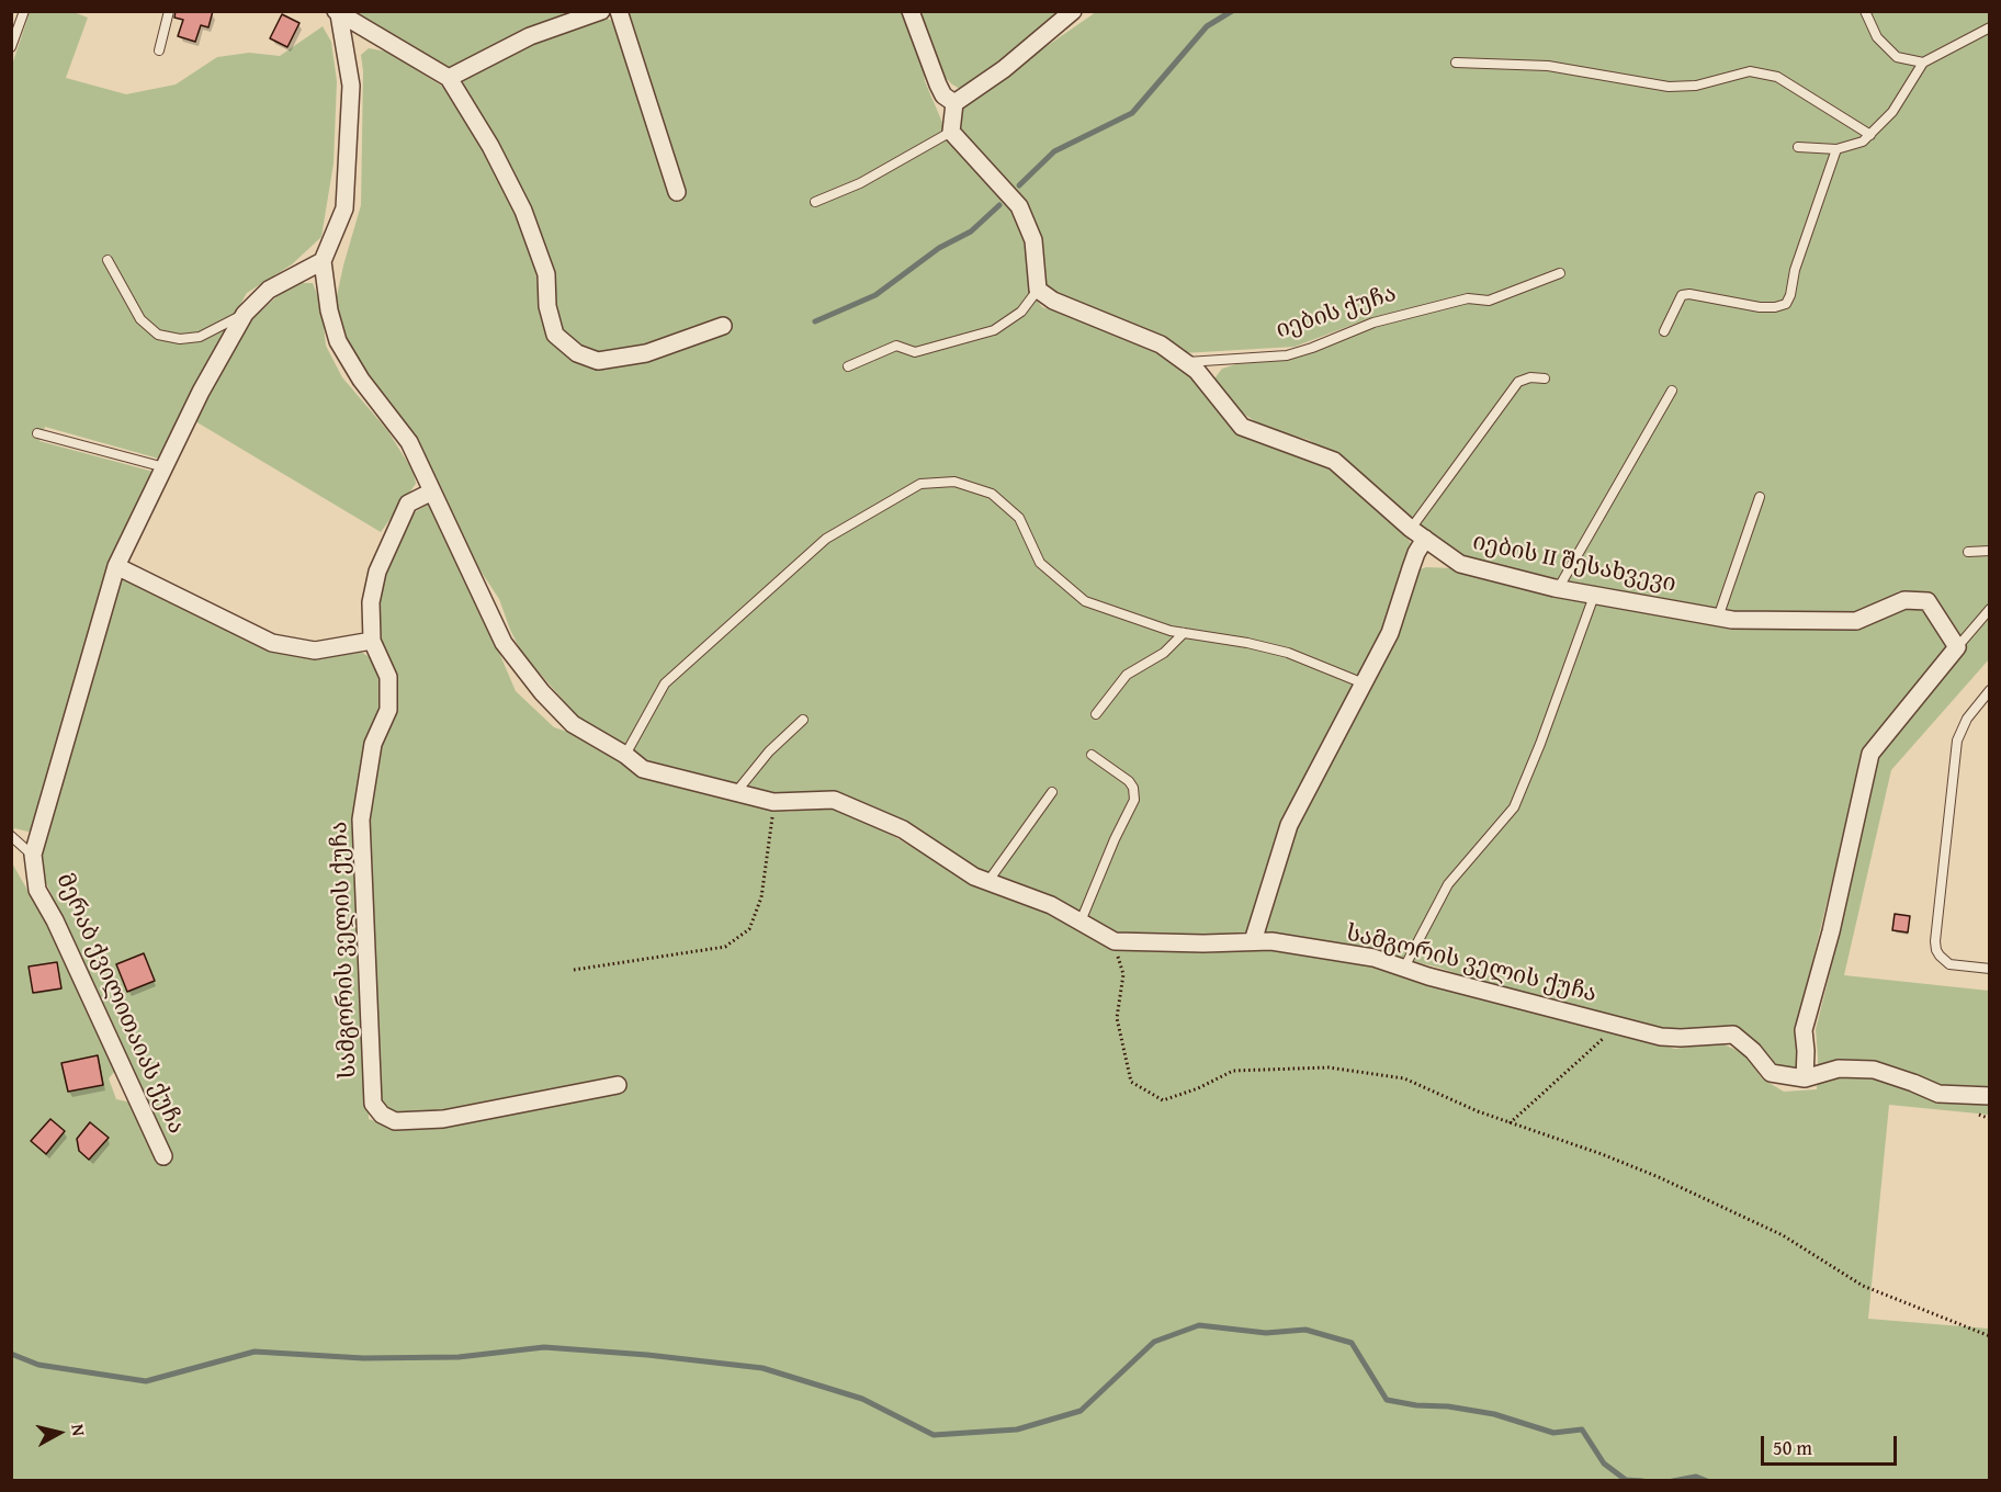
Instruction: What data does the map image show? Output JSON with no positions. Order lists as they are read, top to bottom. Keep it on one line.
{"streets":{"street":["იების II შესახვევი","სამგორის ველის ქუჩა","მერაბ ქვილითაიას ქუჩა"],"lane":["იების ქუჩა"]},"crossings":[["იების ქუჩა","იების II შესახვევი"],["სამგორის ველის ქუჩა","მერაბ ქვილითაიას ქუჩა"]],"scale_bar":"50 m","north":"right"}
